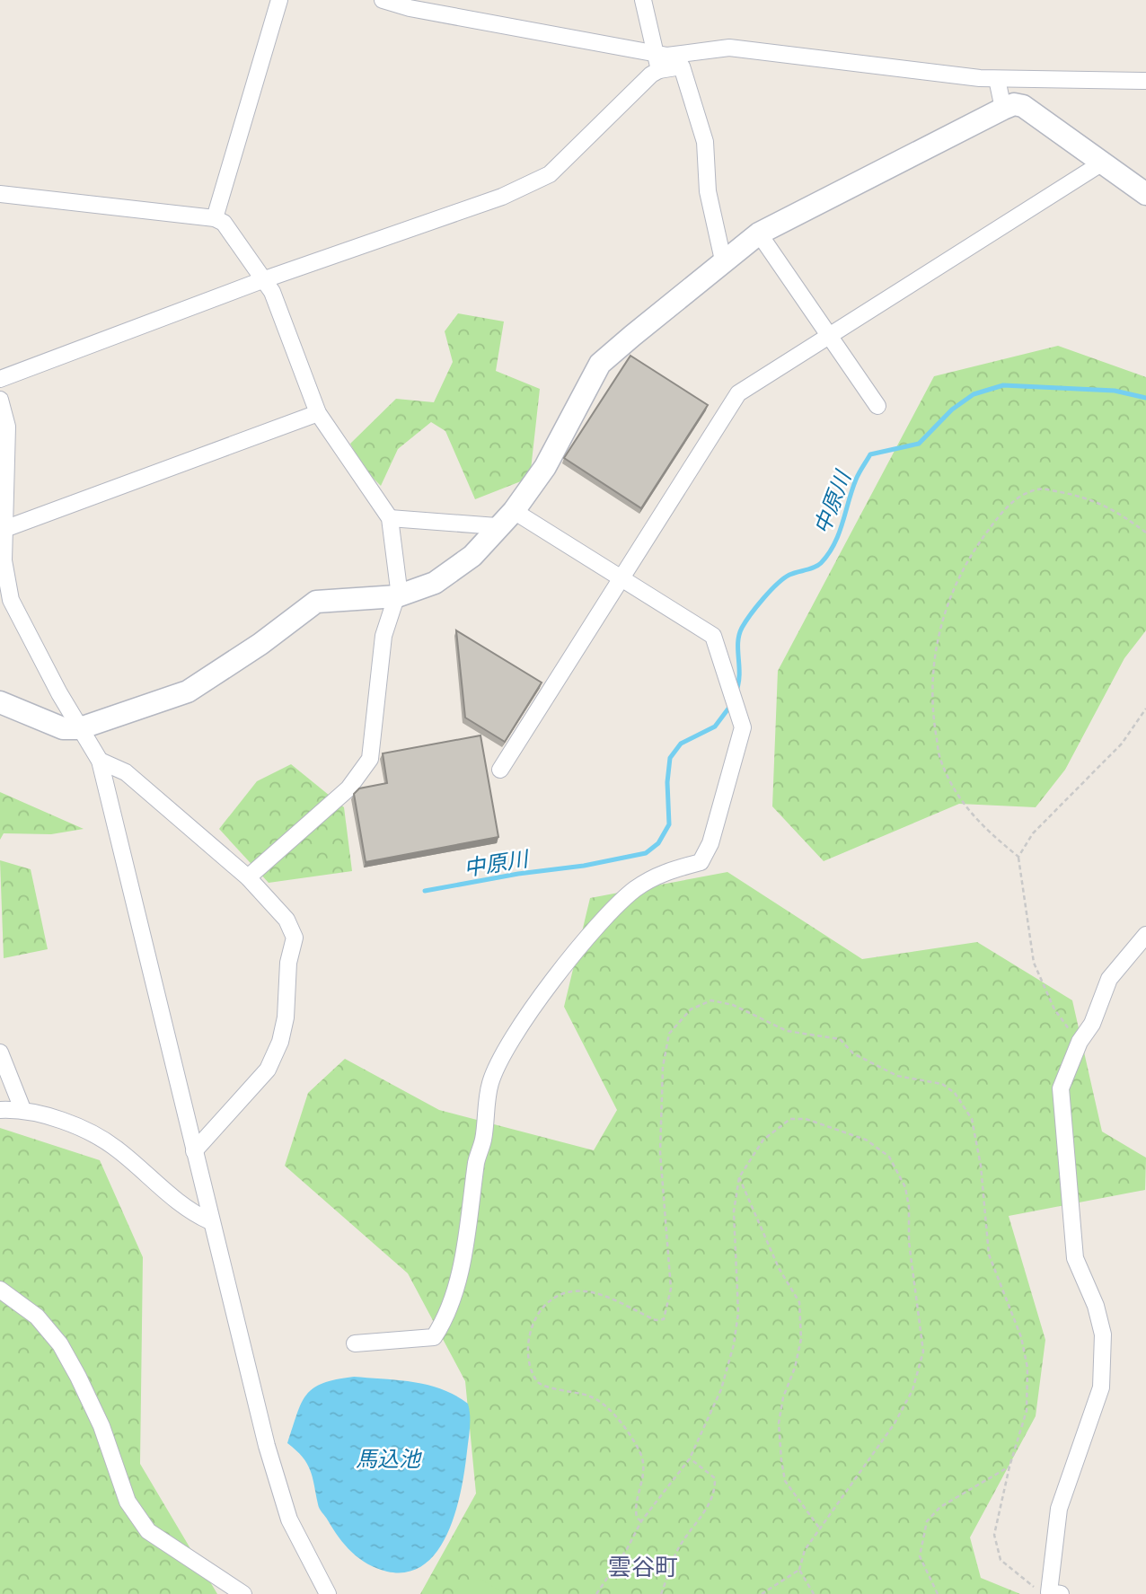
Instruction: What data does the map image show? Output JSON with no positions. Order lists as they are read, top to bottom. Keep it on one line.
{"districts":["雲谷町"],"water":["中原川","馬込池"]}
